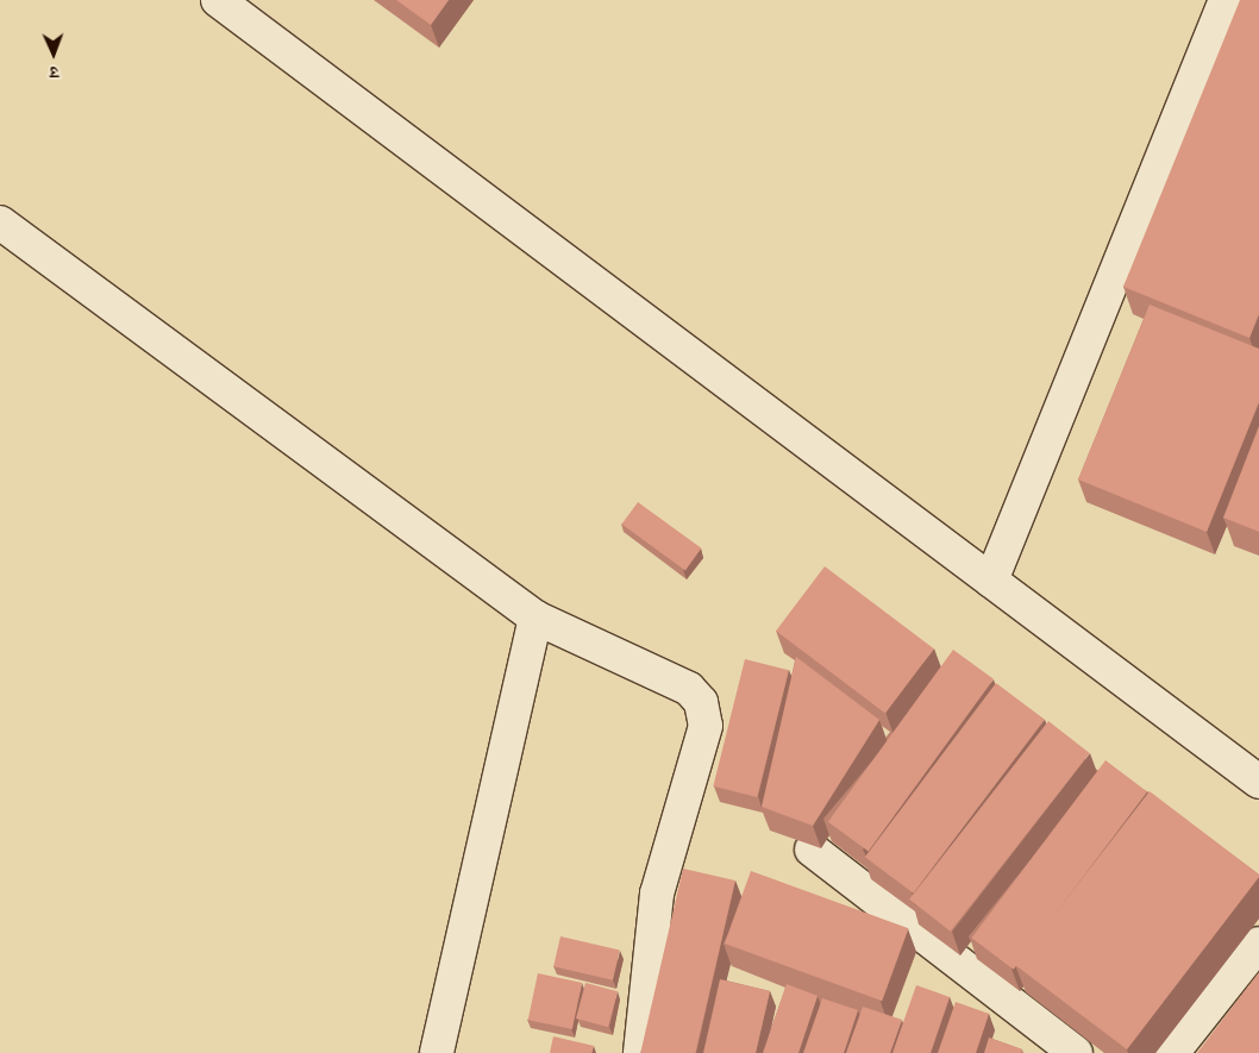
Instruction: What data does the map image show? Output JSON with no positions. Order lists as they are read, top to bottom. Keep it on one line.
{"north":"bottom"}
